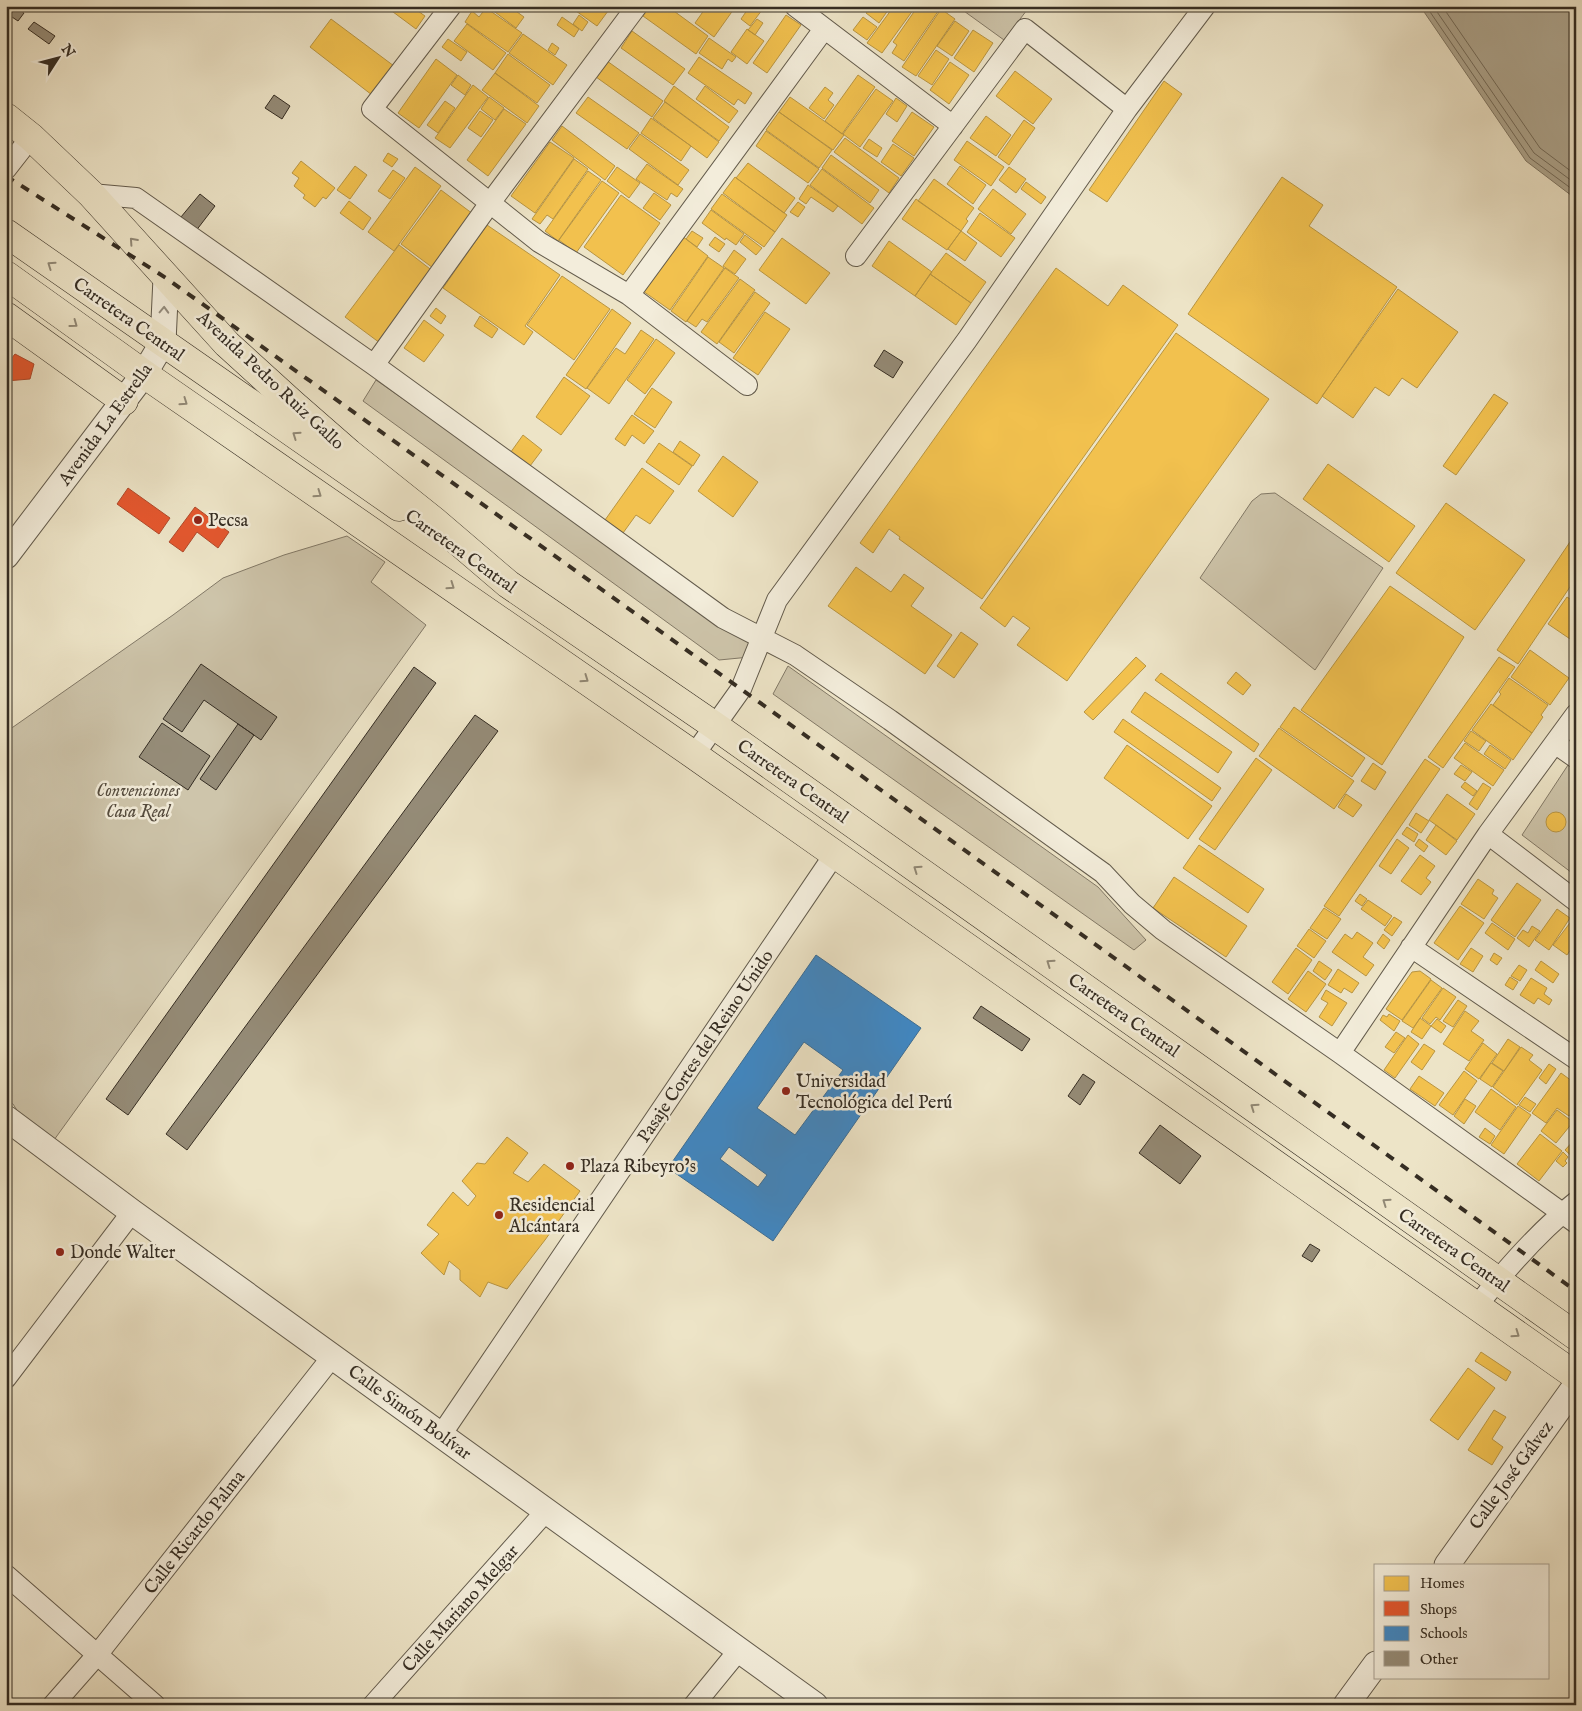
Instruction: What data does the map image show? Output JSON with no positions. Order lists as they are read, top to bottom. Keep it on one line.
{"streets":{"main road":["Carretera Central","Avenida Pedro Ruiz Gallo"],"street":["Avenida La Estrella","Pasaje Cortes del Reino Unido","Calle Simón Bolívar","Calle José Gálvez","Calle Ricardo Palma","Calle Mariano Melgar"]},"crossings":[["Carretera Central","Avenida Pedro Ruiz Gallo"],["Carretera Central","Avenida La Estrella"],["Carretera Central","Pasaje Cortes del Reino Unido"],["Avenida Pedro Ruiz Gallo","Avenida La Estrella"],["Pasaje Cortes del Reino Unido","Calle Simón Bolívar"],["Calle Simón Bolívar","Calle Ricardo Palma"],["Calle Simón Bolívar","Calle Mariano Melgar"]],"parks":["Convenciones Casa Real"],"places":["Pecsa","Universidad Tecnológica del Perú","Plaza Ribeyro’s","Residencial Alcántara","Donde Walter"],"legend":["Homes","Shops","Schools","Other"],"north":"top right"}
